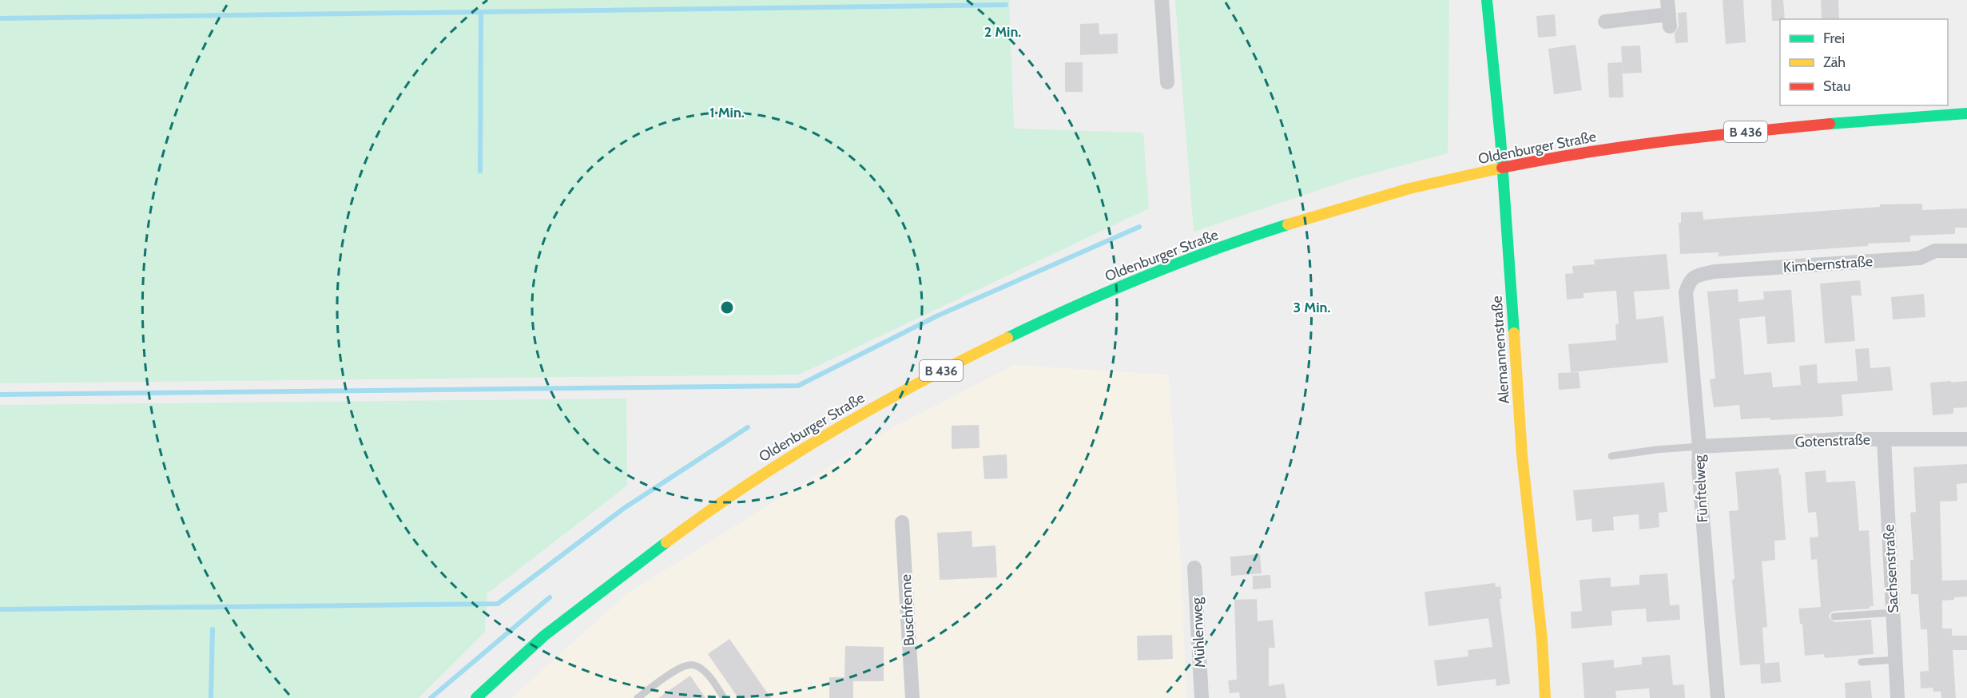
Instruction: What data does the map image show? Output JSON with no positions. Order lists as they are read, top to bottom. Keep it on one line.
{"streets":{"main road":["B 436","Oldenburger Straße","Alemannenstraße"],"street":["Kimbernstraße","Gotenstraße","Fünftelweg","Sachsenstraße","Buschfenne","Mühlenweg"]},"crossings":[["Kimbernstraße","Fünftelweg"],["Gotenstraße","Fünftelweg"],["Gotenstraße","Sachsenstraße"]],"legend":["Frei","Zäh","Stau"],"rings":["2 Min.","1 Min.","3 Min."]}
